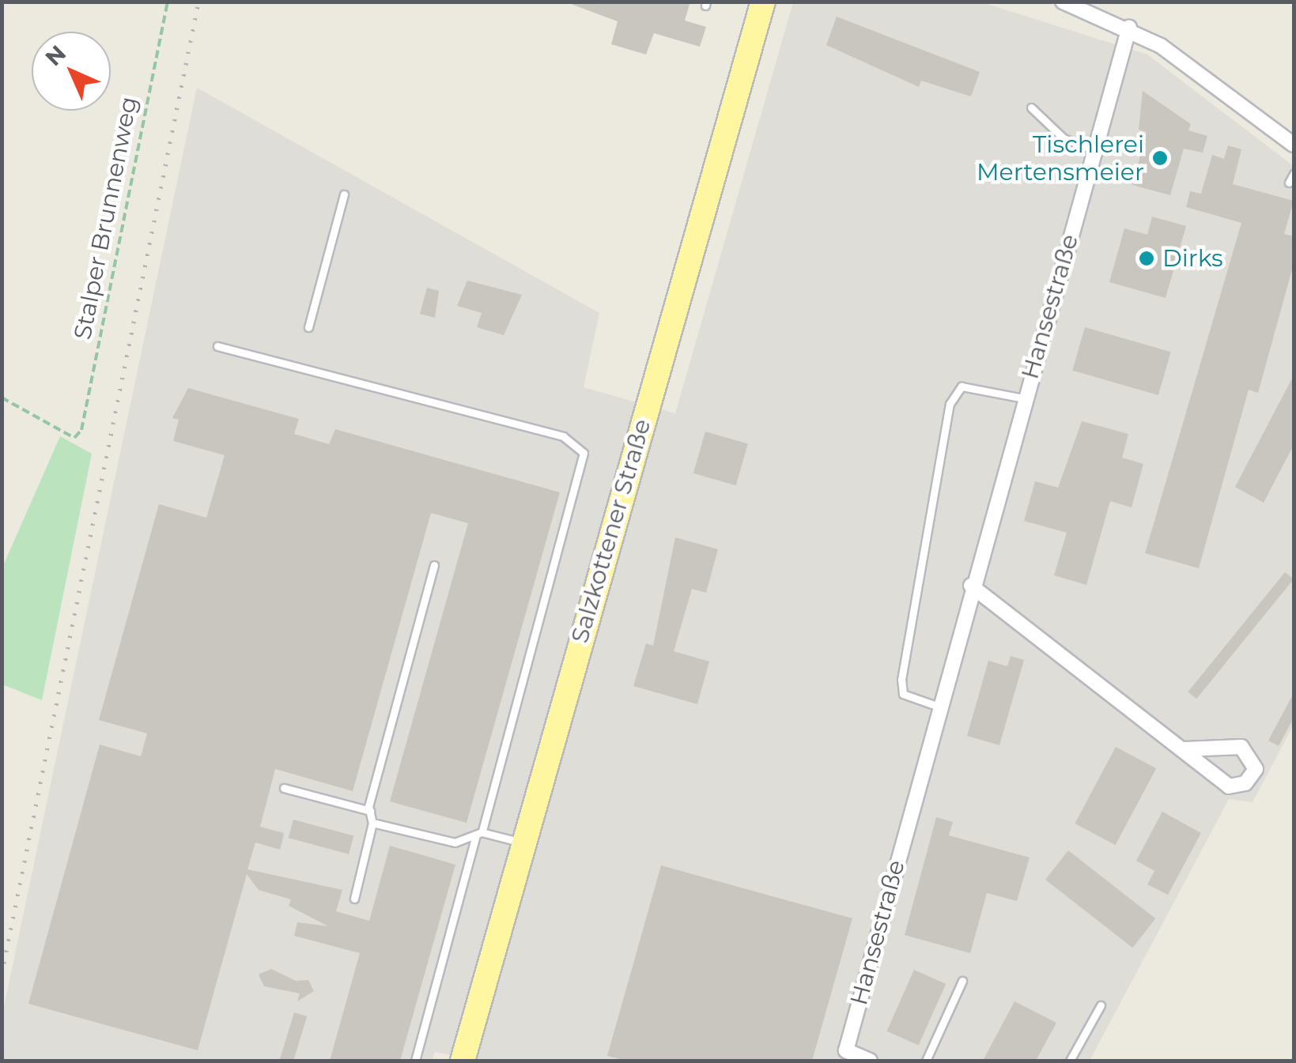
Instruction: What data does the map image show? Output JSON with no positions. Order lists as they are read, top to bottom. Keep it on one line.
{"streets":{"main road":["Salzkottener Straße"],"street":["Hansestraße"],"path":["Stalper Brunnenweg"]},"places":["Tischlerei Mertensmeier","Dirks"],"north":"top left"}
